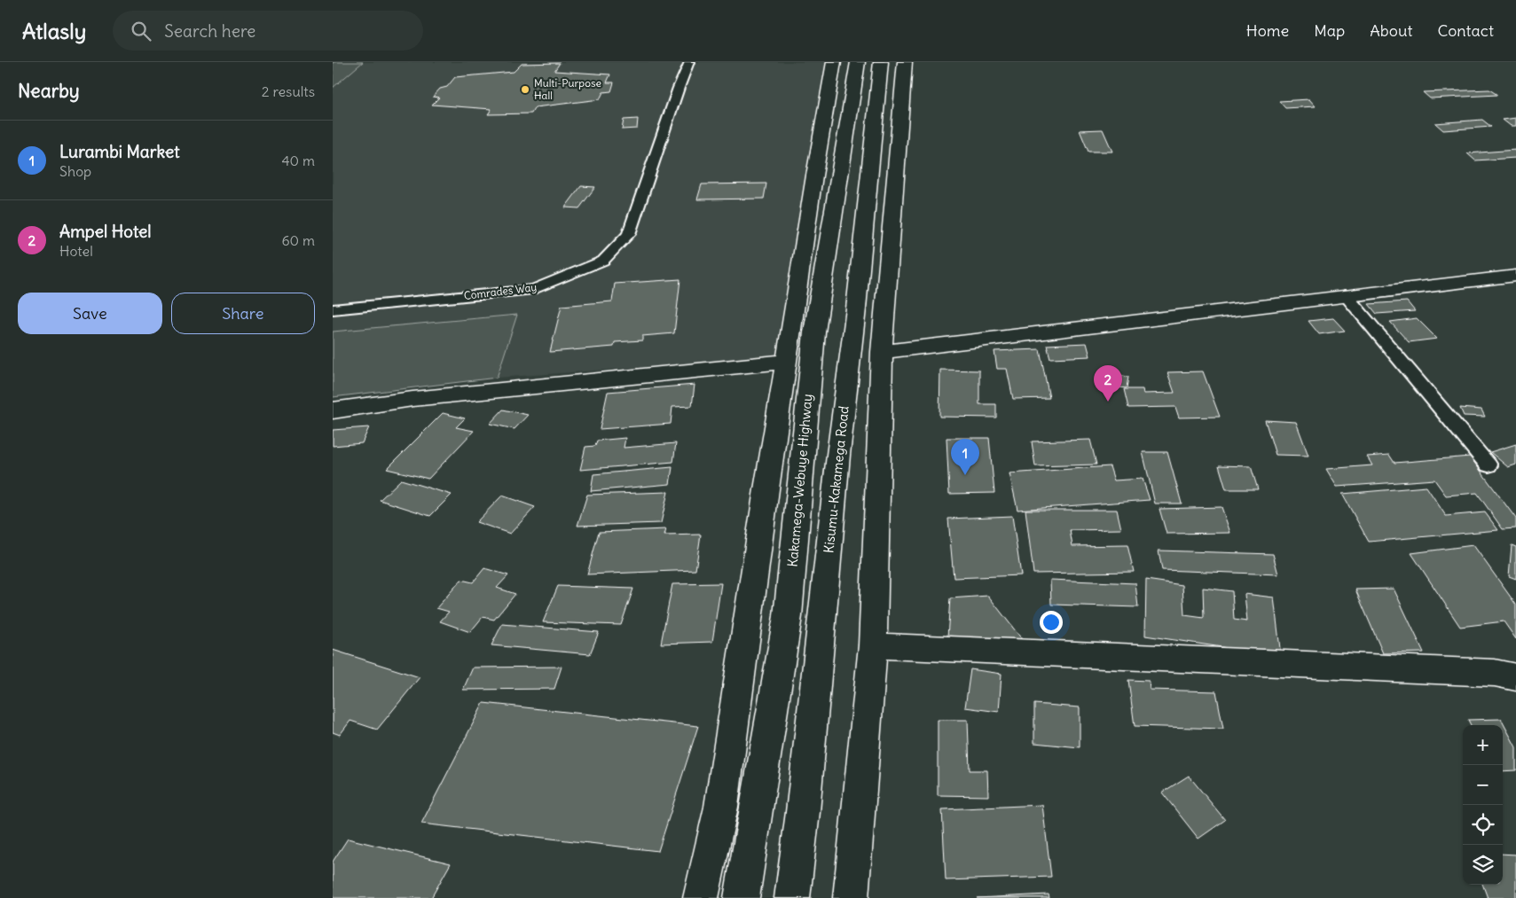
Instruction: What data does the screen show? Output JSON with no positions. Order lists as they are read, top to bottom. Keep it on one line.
{"streets":{"main road":["Kisumu-Kakamega Road","Kakamega-Webuye Highway"],"lane":["Comrades Way"]},"places":["Multi-Purpose Hall"],"page":{"header":"Atlasly","search":"Search here","nav":["Home","Map","About","Contact"],"heading":["Nearby","2 results"],"list":[{"mark":"1","name":"Lurambi Market","note":"Shop","value":"40 m"},{"mark":"2","name":"Ampel Hotel","note":"Hotel","value":"60 m"}],"buttons":["Save","Share"],"pins":["2","1"],"map_buttons":["+","−"]}}
